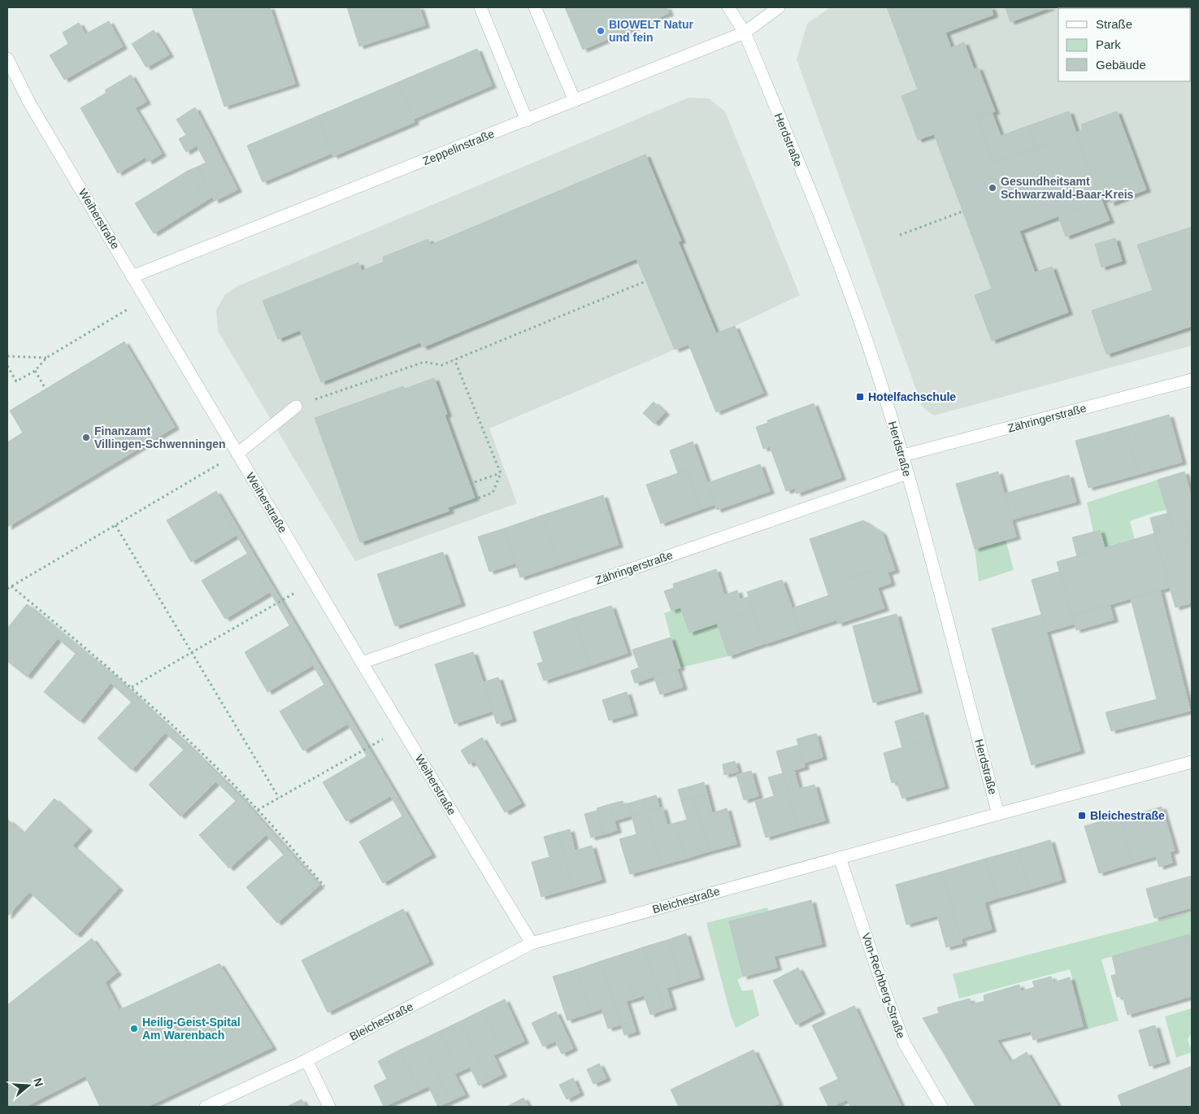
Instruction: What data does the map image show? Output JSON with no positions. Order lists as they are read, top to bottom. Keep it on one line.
{"streets":{"street":["Herdstraße","Zeppelinstraße","Weiherstraße","Zähringerstraße","Bleichestraße","Von-Rechberg-Straße"]},"crossings":[["Herdstraße","Zeppelinstraße"],["Herdstraße","Zähringerstraße"],["Herdstraße","Bleichestraße"],["Zeppelinstraße","Weiherstraße"],["Weiherstraße","Zähringerstraße"],["Weiherstraße","Bleichestraße"],["Bleichestraße","Von-Rechberg-Straße"]],"places":{"other":["BIOWELT Natur und fein","Gesundheitsamt Schwarzwald-Baar-Kreis","Finanzamt Villingen-Schwenningen","Heilig-Geist-Spital Am Warenbach"],"transit":["Hotelfachschule","Bleichestraße"]},"legend":["Straße","Park","Gebäude"],"north":"right"}
